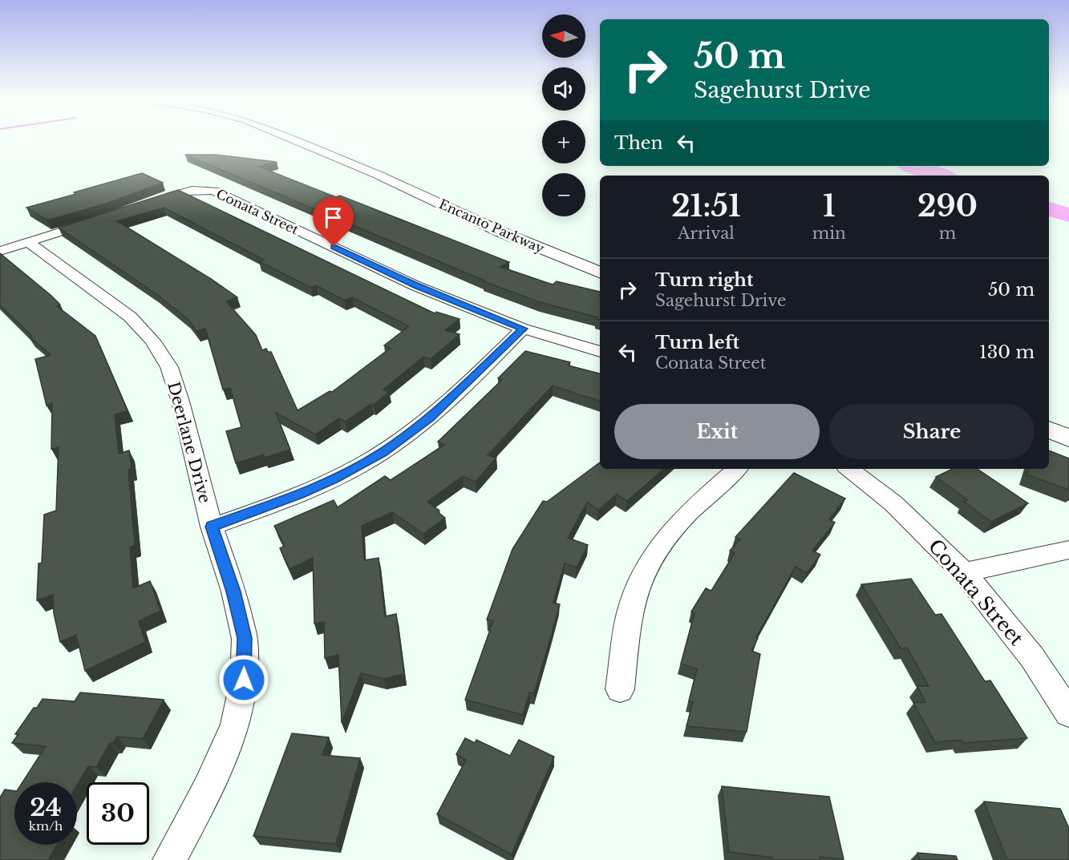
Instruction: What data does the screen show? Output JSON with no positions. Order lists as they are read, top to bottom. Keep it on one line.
{"streets":{"street":["Conata Street","Encanto Parkway","Deerlane Drive"]},"north":"left","page":{"map_buttons":["+","−"],"turn":["50 m","Sagehurst Drive"],"then":"Then","eta":["21:51","Arrival","1","min","290","m"],"list":[{"name":"Turn right","note":"Sagehurst Drive","value":"50 m"},{"name":"Turn left","note":"Conata Street","value":"130 m"}],"buttons":["Exit","Share"],"speed":"24 km/h","limit":"30"}}
